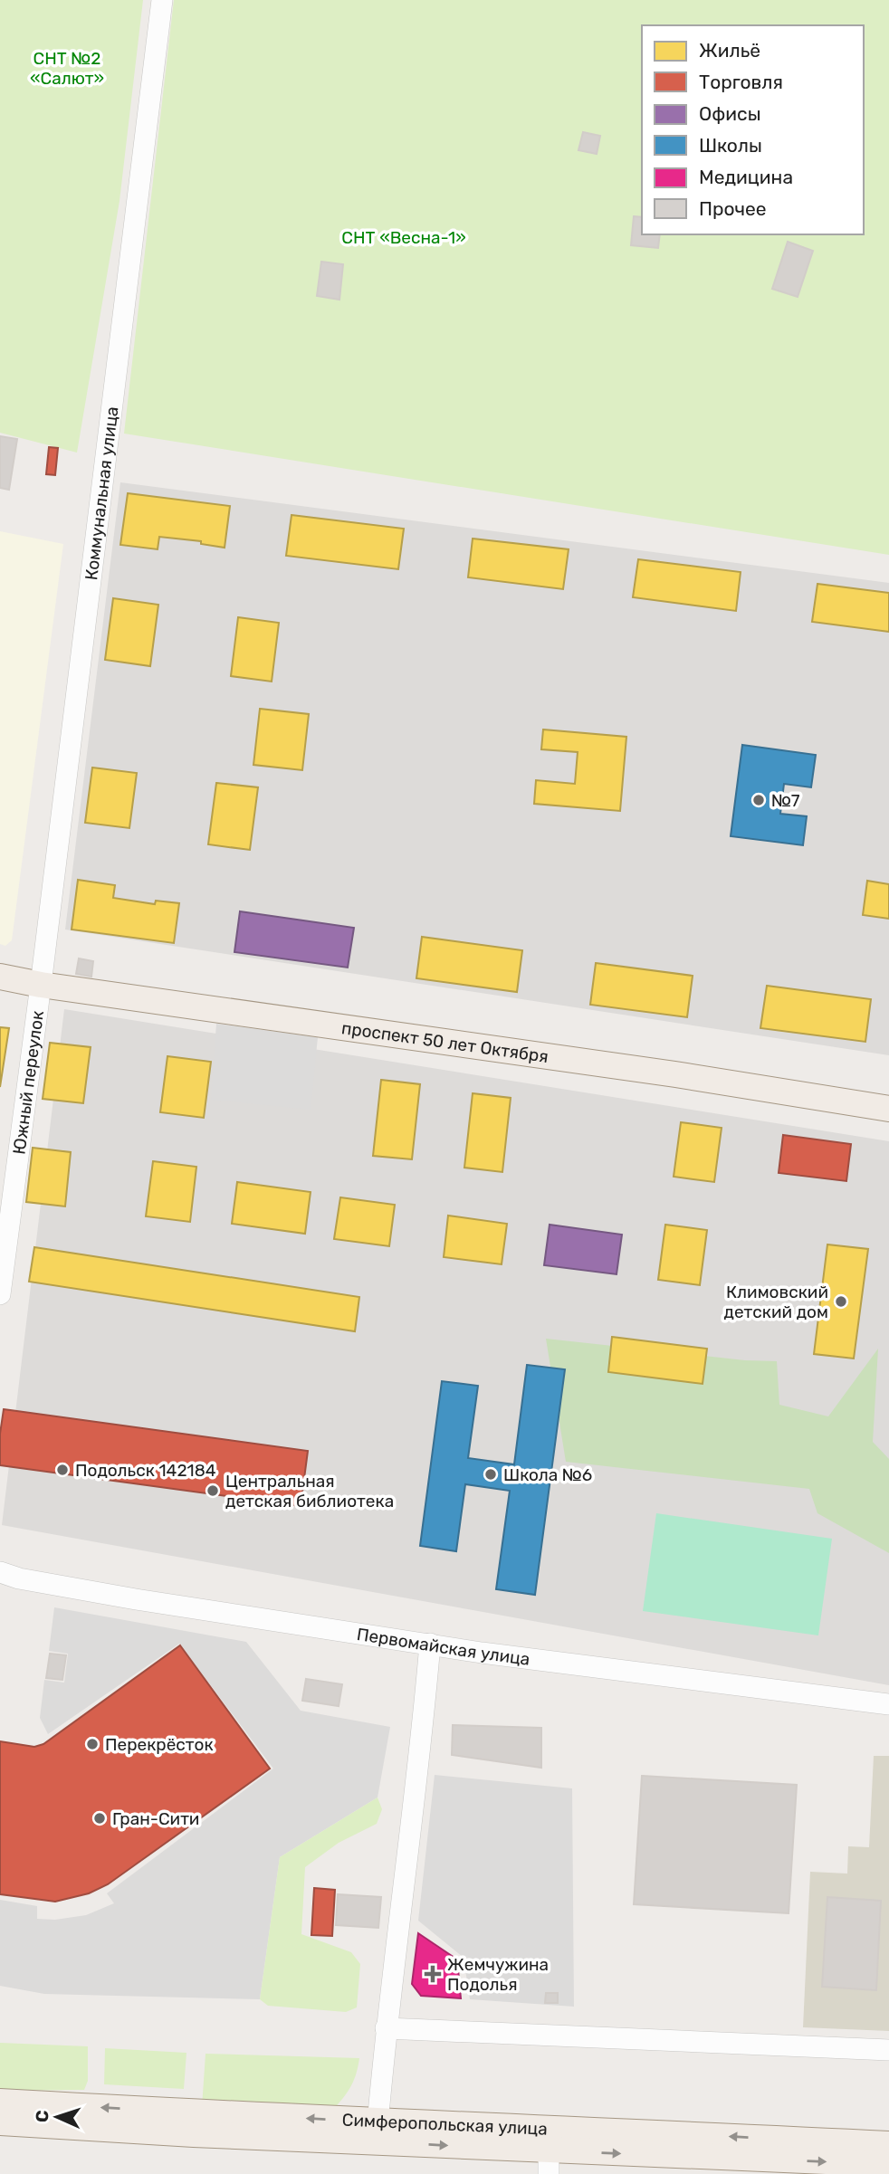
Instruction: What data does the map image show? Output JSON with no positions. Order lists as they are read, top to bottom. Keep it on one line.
{"streets":{"main road":["проспект 50 лет Октября","Симферопольская улица"],"street":["Коммунальная улица","Южный переулок","Первомайская улица"]},"crossings":[["Коммунальная улица","проспект 50 лет Октября"],["Коммунальная улица","Южный переулок"],["проспект 50 лет Октября","Южный переулок"]],"parks":["СНТ №2 «Салют»","СНТ «Весна-1»"],"places":{"other":["№7","Климовский детский дом","Подольск 142184","Школа №6","Центральная детская библиотека","Перекрёсток","Гран-Сити"],"health":["Жемчужина Подолья"]},"legend":["Жильё","Торговля","Офисы","Школы","Медицина","Прочее"],"north":"left"}
